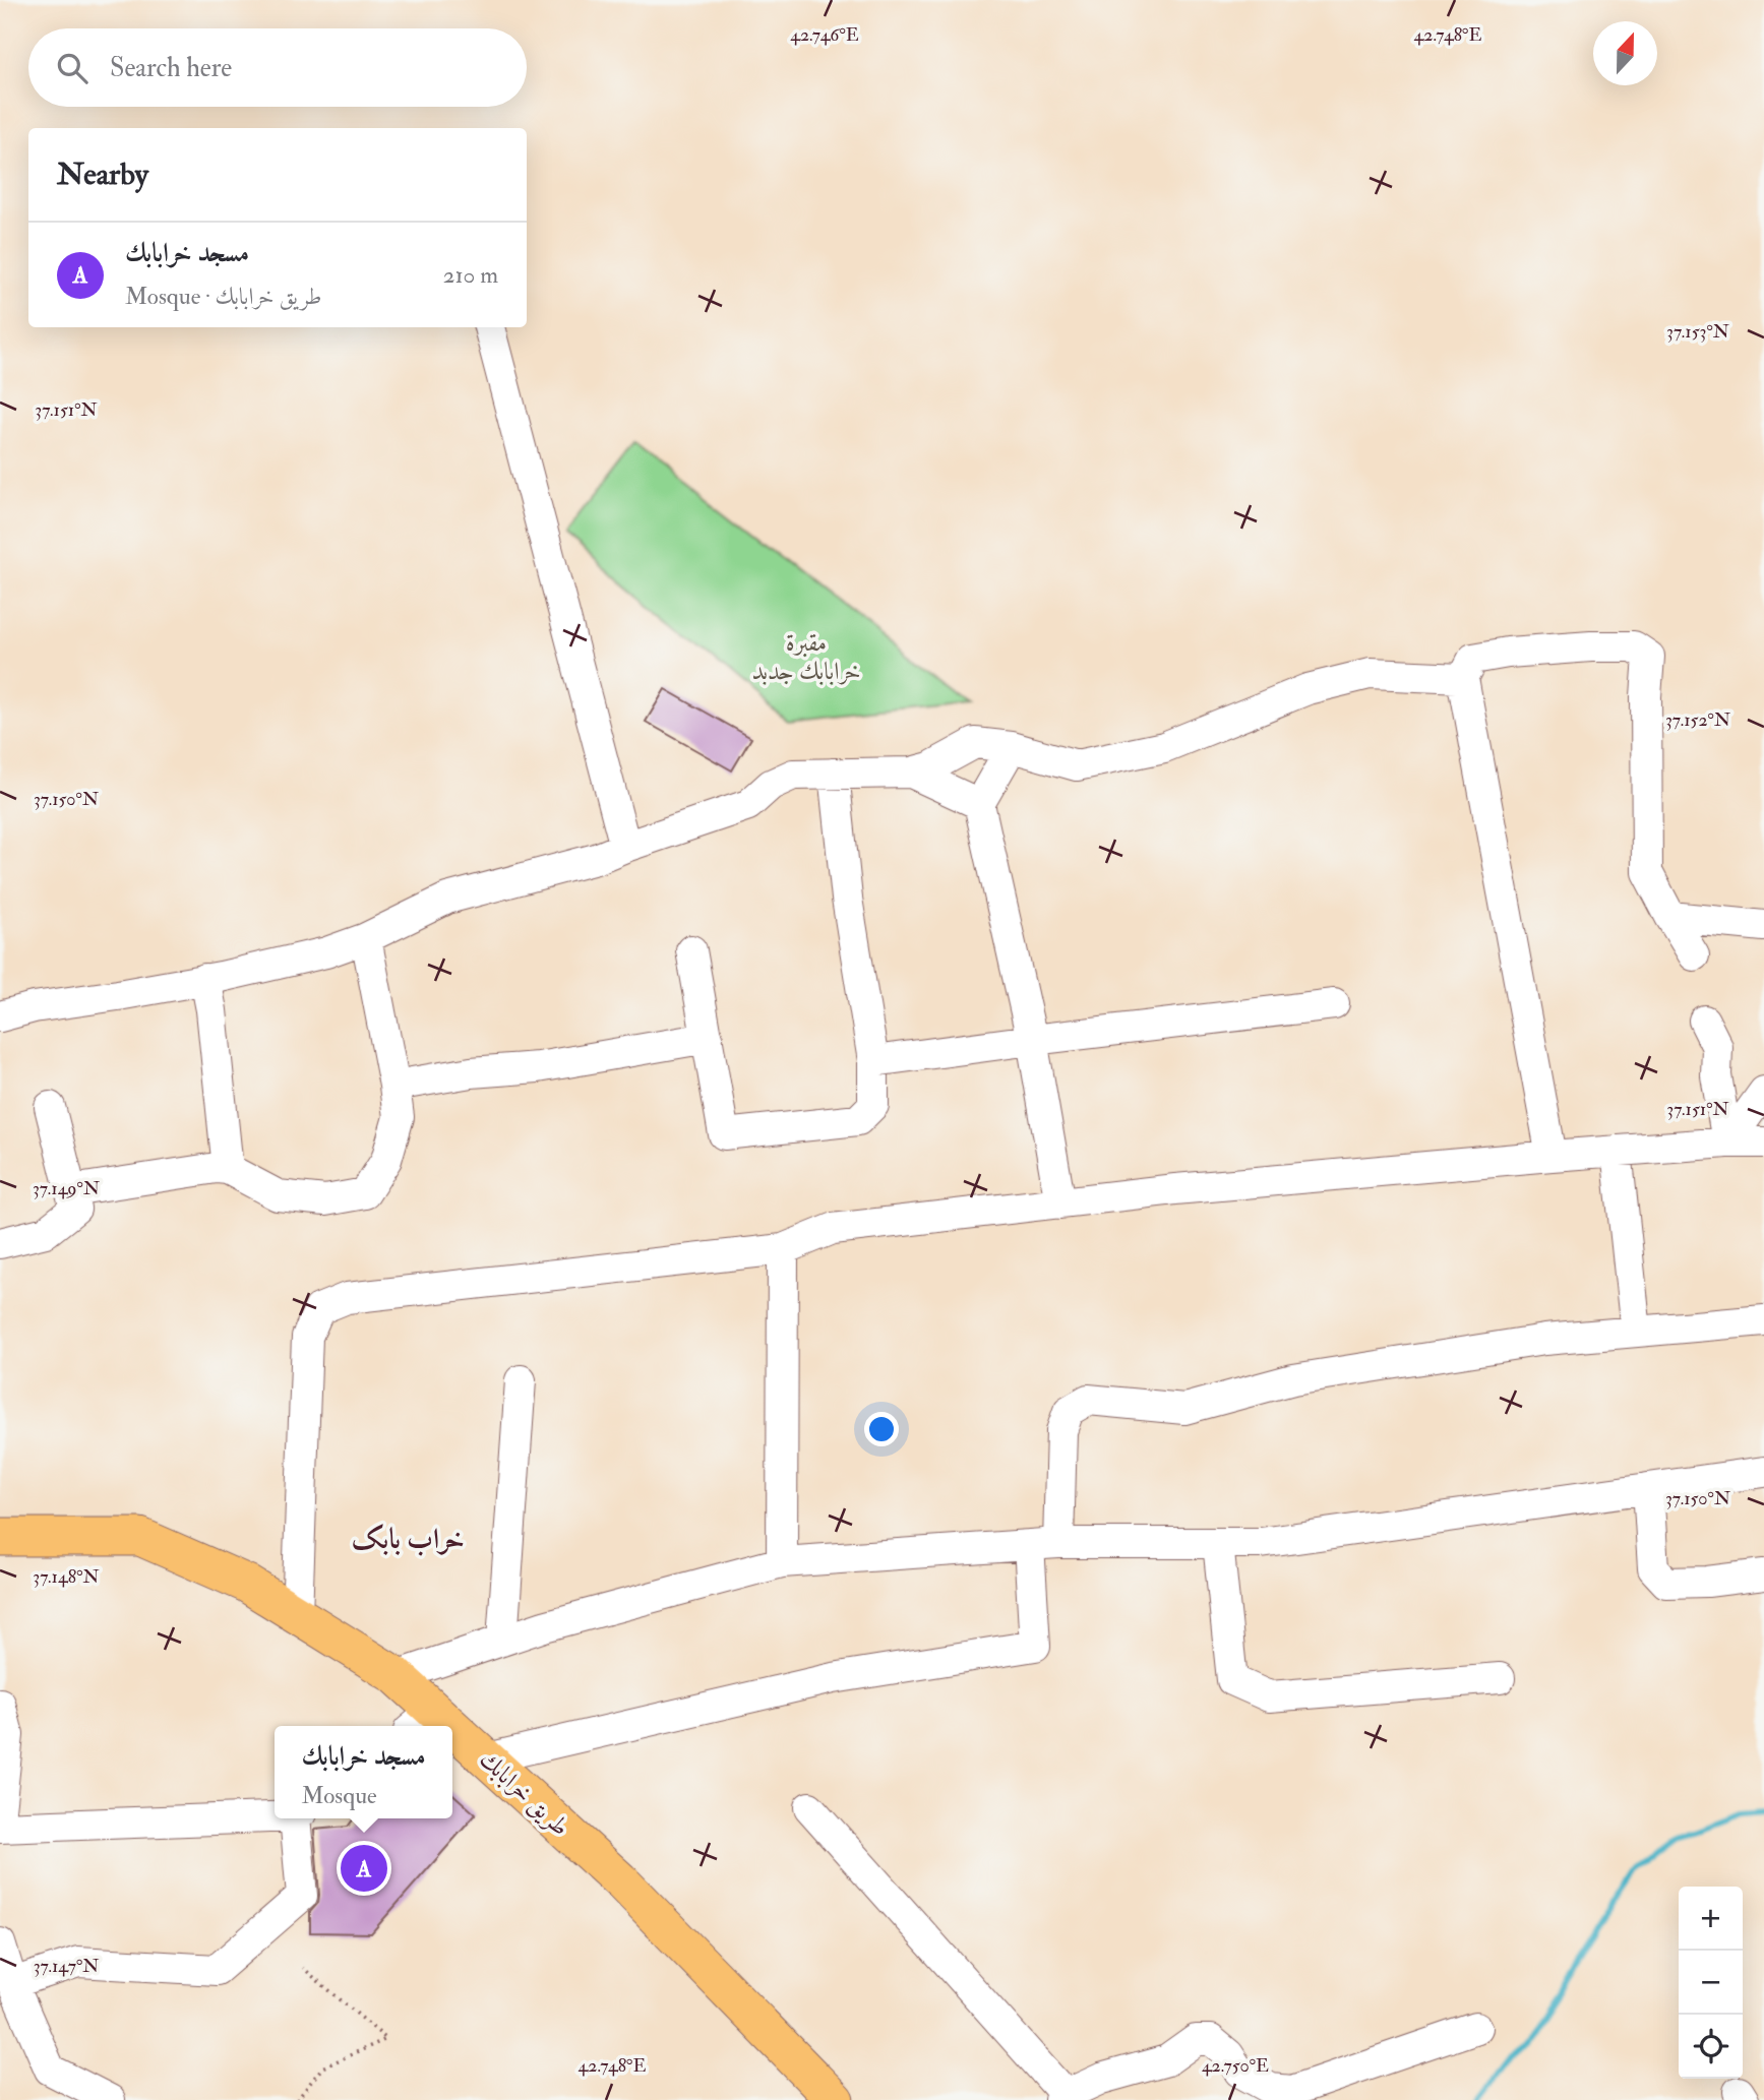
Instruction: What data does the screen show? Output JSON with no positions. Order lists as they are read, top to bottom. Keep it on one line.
{"streets":{"main road":["طريق خرابابك"]},"districts":["خراب بابک"],"parks":["مقبرة خرابابك جدبد"],"north":"top","page":{"search":"Search here","heading":"Nearby","list":[{"mark":"A","name":"مسجد خرابابك","note":"Mosque · طريق خرابابك","value":"210 m"}],"popup":["مسجد خرابابك","Mosque"],"pins":"A","map_buttons":["+","−"]},"coordinates":["42.746°E","42.748°E","37.153°N","37.151°N","37.152°N","37.150°N","37.149°N","37.148°N","37.147°N","42.750°E"]}
